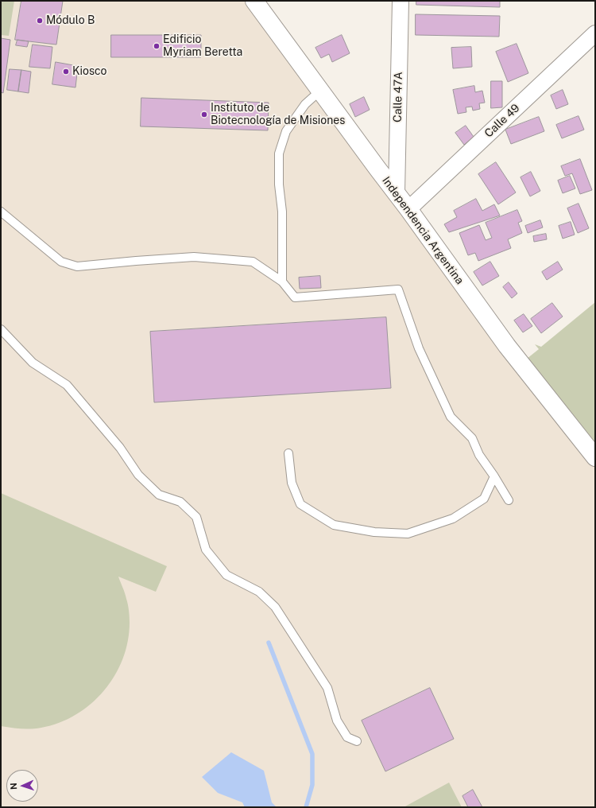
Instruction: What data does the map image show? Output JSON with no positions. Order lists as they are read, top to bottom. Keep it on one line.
{"streets":{"main road":["Independencia Argentina"],"street":["Calle 47A","Calle 49"]},"crossings":[["Calle 47A","Independencia Argentina"],["Calle 49","Independencia Argentina"]],"places":["Módulo B","Edificio Myriam Beretta","Kiosco","Instituto de Biotecnología de Misiones"],"north":"left"}
